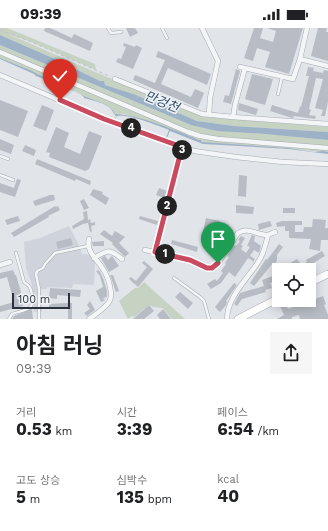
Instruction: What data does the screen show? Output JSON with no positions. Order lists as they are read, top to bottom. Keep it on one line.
{"water":["만겅천"],"scale_bar":"100 m","page":{"status":"09:39","pins":["4","3","2","1"],"scale":"100 m","heading":["아침 러닝","09:39"],"stats":[["거리","0.53 km"],["시간","3:39"],["페이스","6:54 /km"],["고도 상승","5 m"],["심박수","135 bpm"],["kcal","40"]]}}
